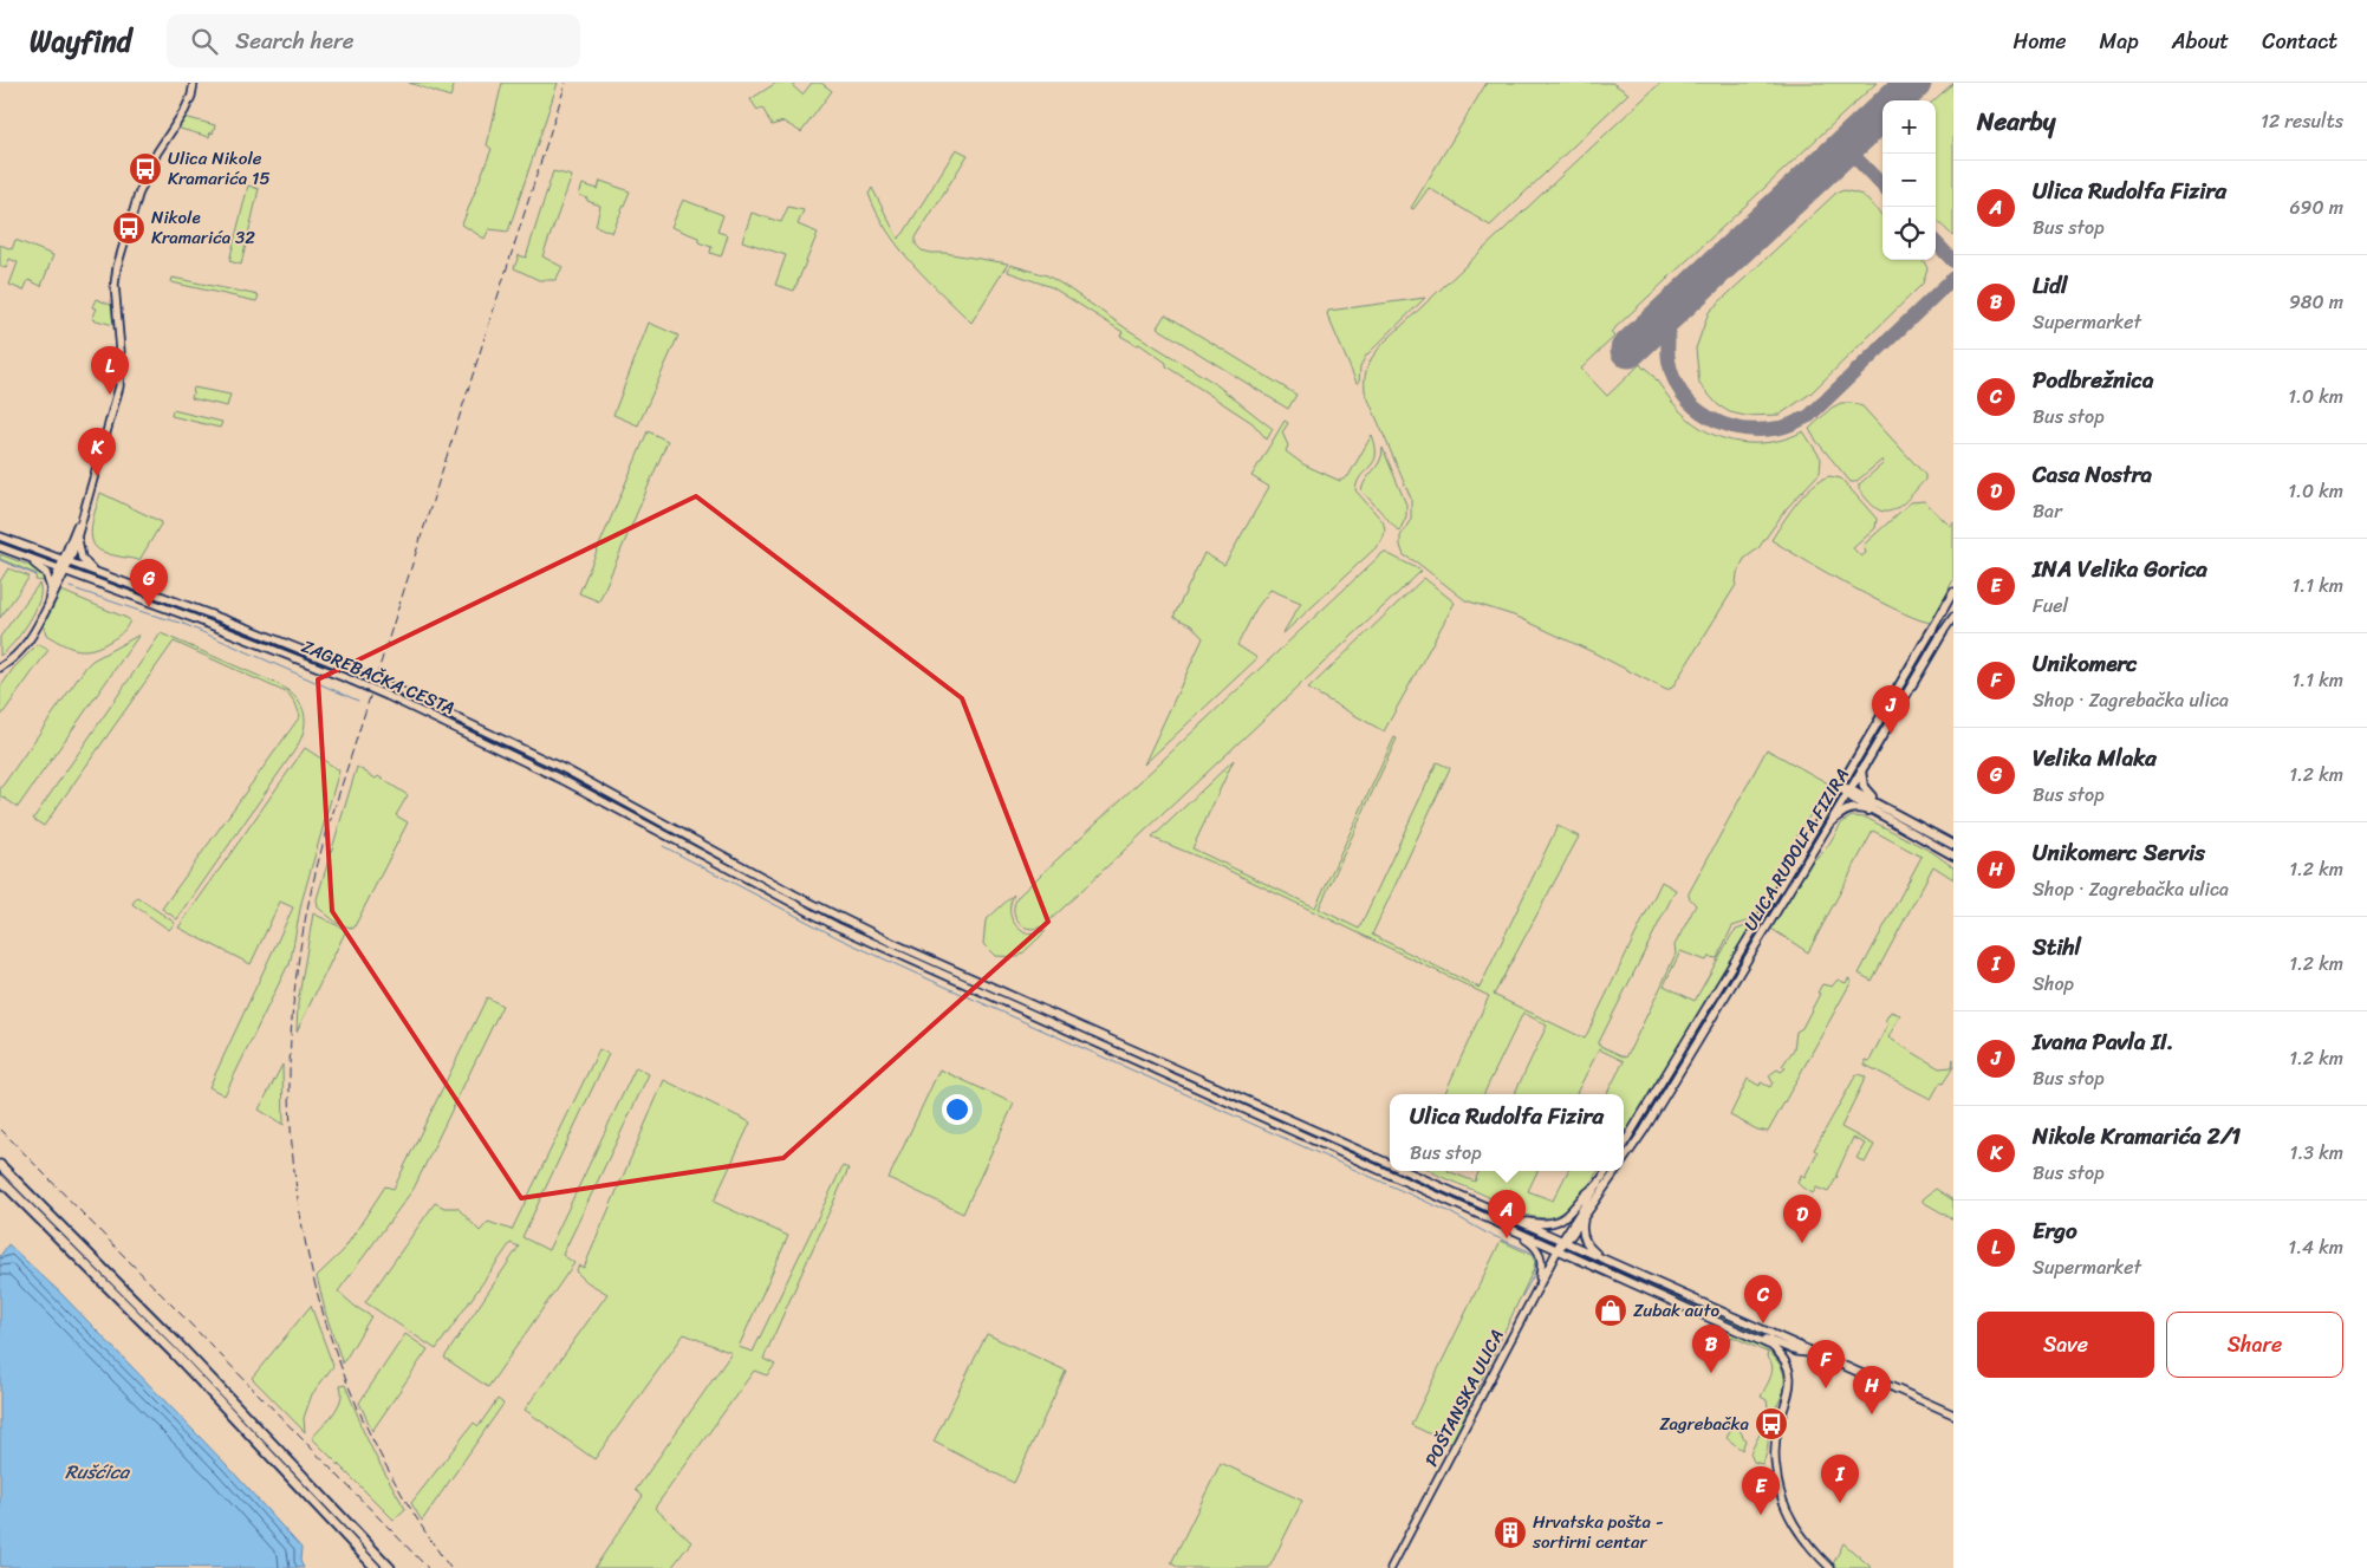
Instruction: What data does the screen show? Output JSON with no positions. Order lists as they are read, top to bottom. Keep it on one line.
{"streets":{"main road":["ZAGREBAČKA CESTA","ULICA RUDOLFA FIZIRA","POŠTANSKA ULICA"]},"crossings":[["ZAGREBAČKA CESTA","ULICA RUDOLFA FIZIRA"],["ZAGREBAČKA CESTA","POŠTANSKA ULICA"],["ULICA RUDOLFA FIZIRA","POŠTANSKA ULICA"]],"water":["Rušćica"],"places":{"bus stop":["Ulica Nikole Kramarića 15","Nikole Kramarića 32","Zagrebačka"],"shop":["Zubak auto"],"building":["Hrvatska pošta - sortirni centar"]},"page":{"header":"Wayfind","search":"Search here","nav":["Home","Map","About","Contact"],"heading":["Nearby","12 results"],"map_buttons":["+","−"],"list":[{"mark":"A","name":"Ulica Rudolfa Fizira","note":"Bus stop","value":"690 m"},{"mark":"B","name":"Lidl","note":"Supermarket","value":"980 m"},{"mark":"C","name":"Podbrežnica","note":"Bus stop","value":"1.0 km"},{"mark":"D","name":"Casa Nostra","note":"Bar","value":"1.0 km"},{"mark":"E","name":"INA Velika Gorica","note":"Fuel","value":"1.1 km"},{"mark":"F","name":"Unikomerc","note":"Shop · Zagrebačka ulica","value":"1.1 km"},{"mark":"G","name":"Velika Mlaka","note":"Bus stop","value":"1.2 km"},{"mark":"H","name":"Unikomerc Servis","note":"Shop · Zagrebačka ulica","value":"1.2 km"},{"mark":"I","name":"Stihl","note":"Shop","value":"1.2 km"},{"mark":"J","name":"Ivana Pavla II.","note":"Bus stop","value":"1.2 km"},{"mark":"K","name":"Nikole Kramarića 2/1","note":"Bus stop","value":"1.3 km"},{"mark":"L","name":"Ergo","note":"Supermarket","value":"1.4 km"}],"pins":["L","K","G","J","A","D","C","B","F","H","I","E"],"popup":["Ulica Rudolfa Fizira","Bus stop"],"buttons":["Save","Share"]}}
